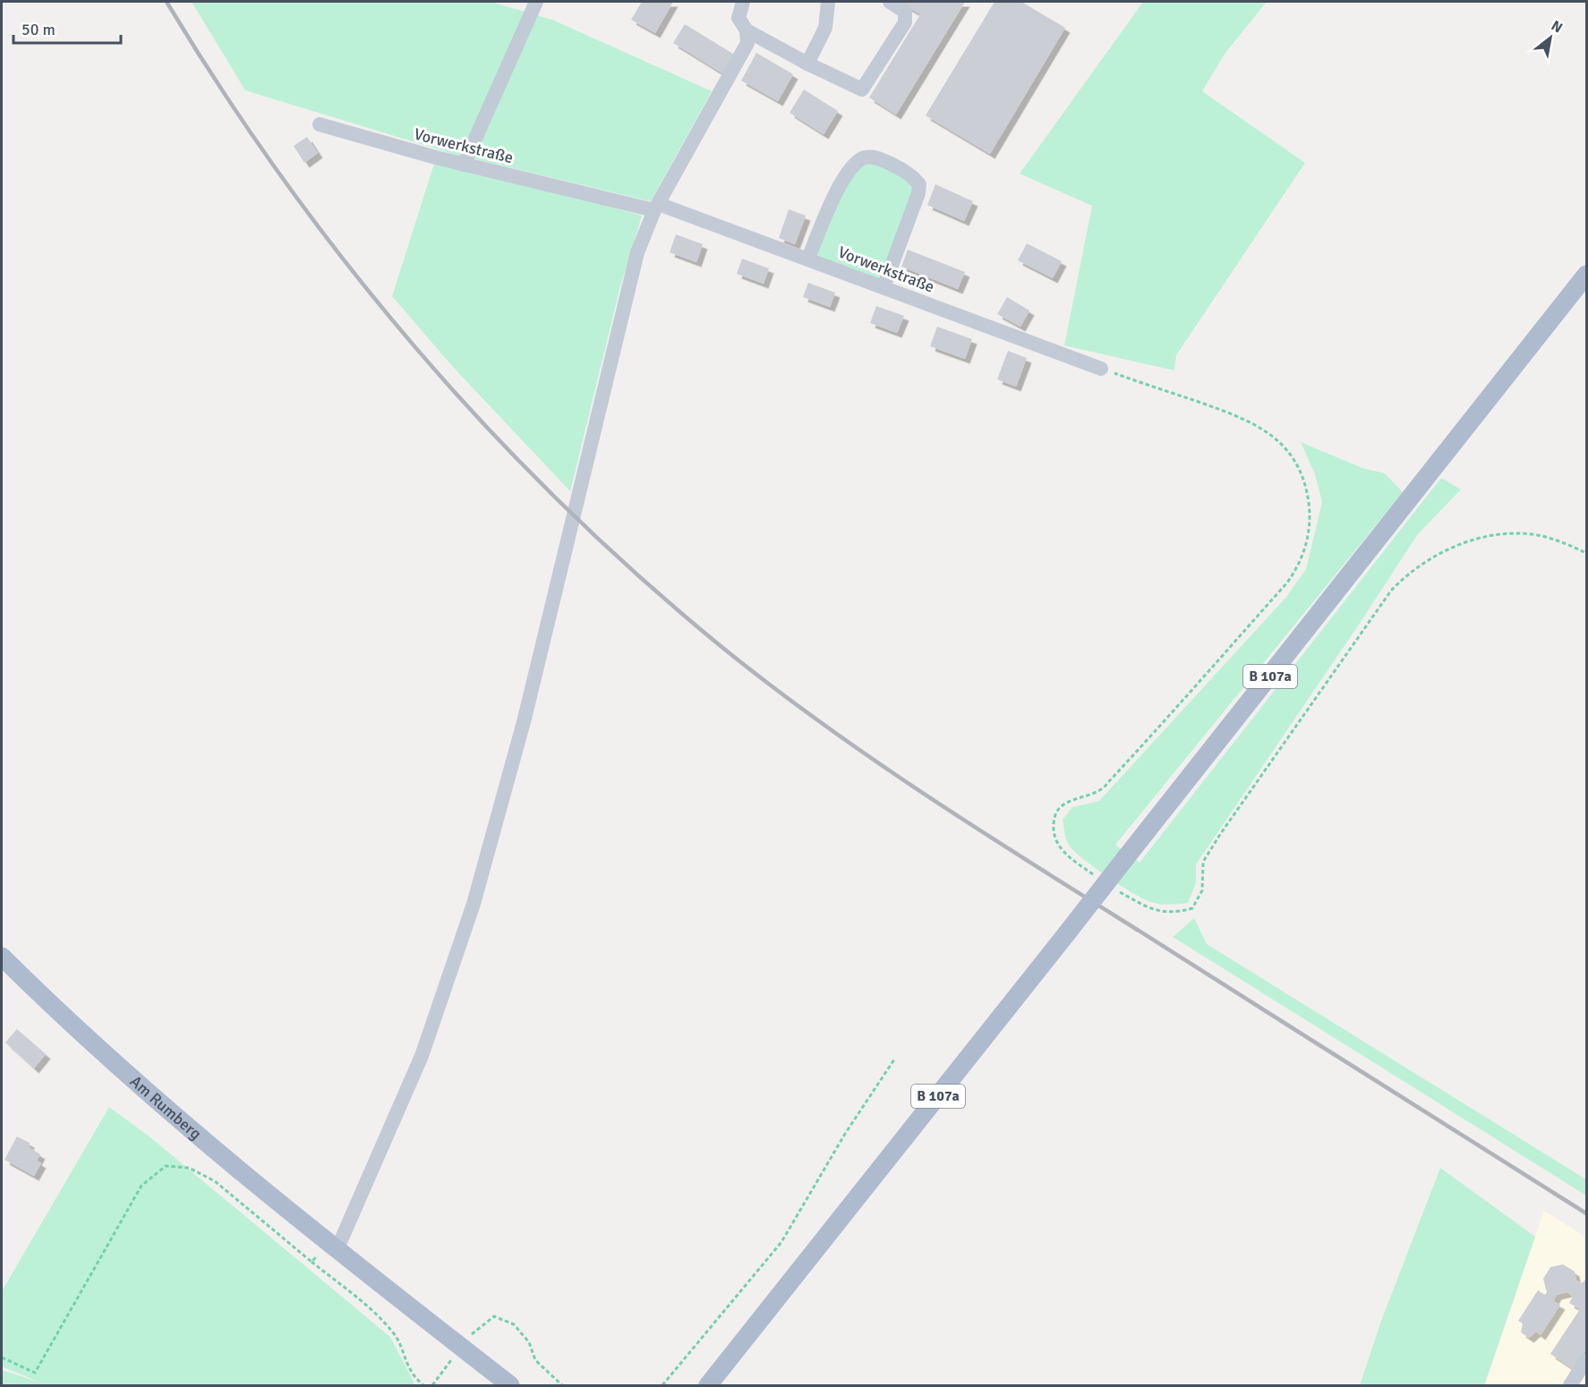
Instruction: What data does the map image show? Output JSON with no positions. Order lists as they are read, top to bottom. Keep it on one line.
{"streets":{"main road":["B 107a","Am Rumberg"],"street":["Vorwerkstraße"]},"scale_bar":"50 m","north":"top right"}
